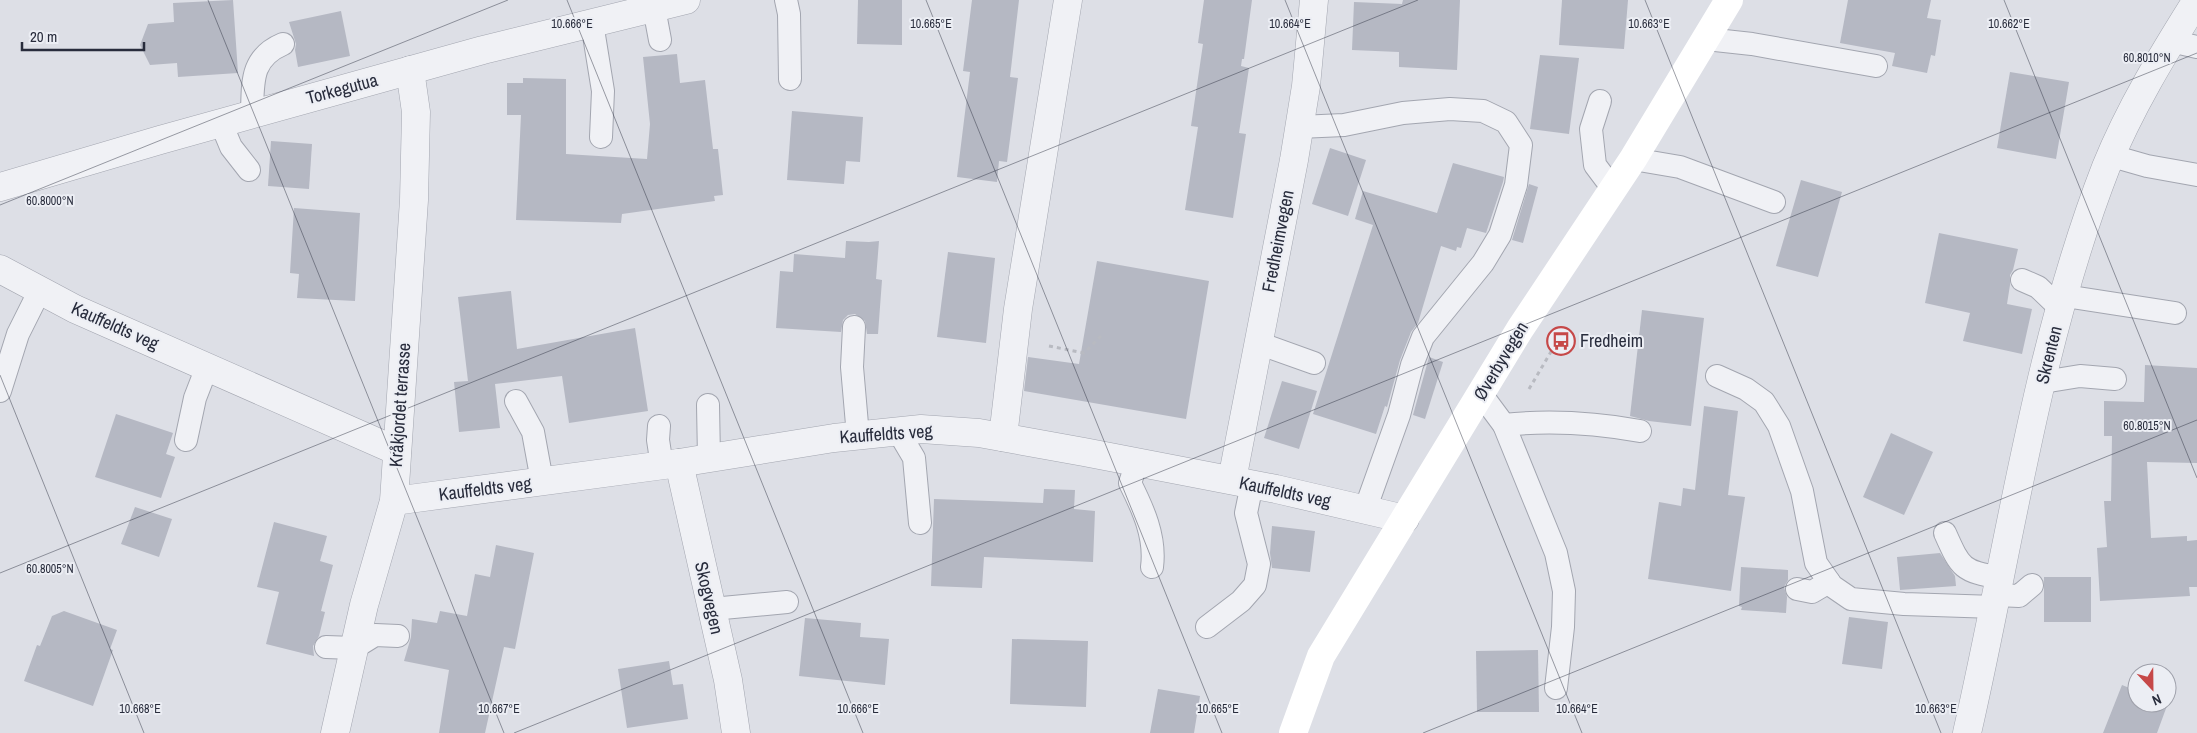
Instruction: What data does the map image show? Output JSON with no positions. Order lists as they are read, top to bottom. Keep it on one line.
{"streets":{"main road":["Øverbyvegen"],"street":["Torkegutua","Fredheimvegen","Kauffeldts veg","Skrenten","Kråkjordet terrasse","Skogvegen"]},"crossings":[["Torkegutua","Kråkjordet terrasse"],["Fredheimvegen","Kauffeldts veg"],["Kauffeldts veg","Øverbyvegen"],["Kauffeldts veg","Kråkjordet terrasse"],["Kauffeldts veg","Skogvegen"]],"places":{"bus stop":["Fredheim"]},"scale_bar":"20 m","north":"bottom","coordinates":["10.666°E","10.665°E","10.664°E","10.663°E","10.662°E","60.8010°N","60.8000°N","60.8015°N","60.8005°N","10.668°E","10.667°E"]}
